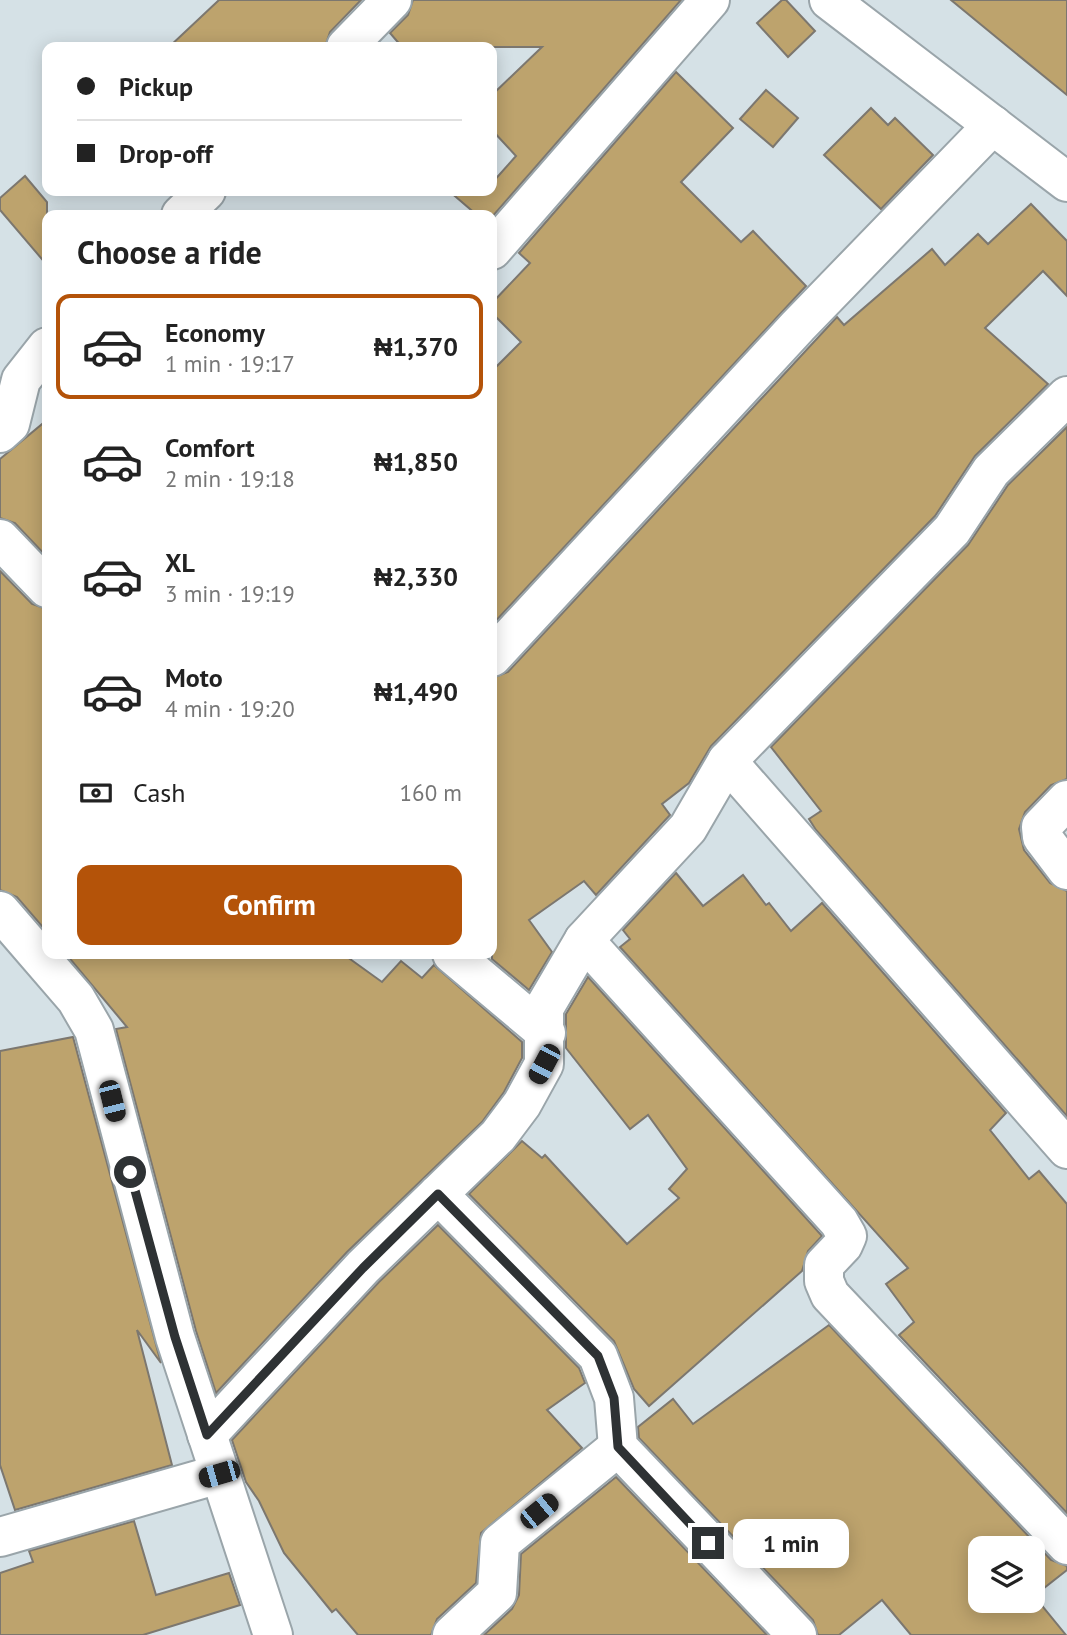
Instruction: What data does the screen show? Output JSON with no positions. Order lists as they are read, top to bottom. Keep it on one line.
{"page":{"banner":["Pickup","Drop-off"],"heading":"Choose a ride","list":[{"name":"Economy","note":"1 min · 19:17","value":"₦1,370"},{"name":"Comfort","note":"2 min · 19:18","value":"₦1,850"},{"name":"XL","note":"3 min · 19:19","value":"₦2,330"},{"name":"Moto","note":"4 min · 19:20","value":"₦1,490"}],"pay":["Cash","160 m"],"buttons":"Confirm","bubble":"1 min"}}
